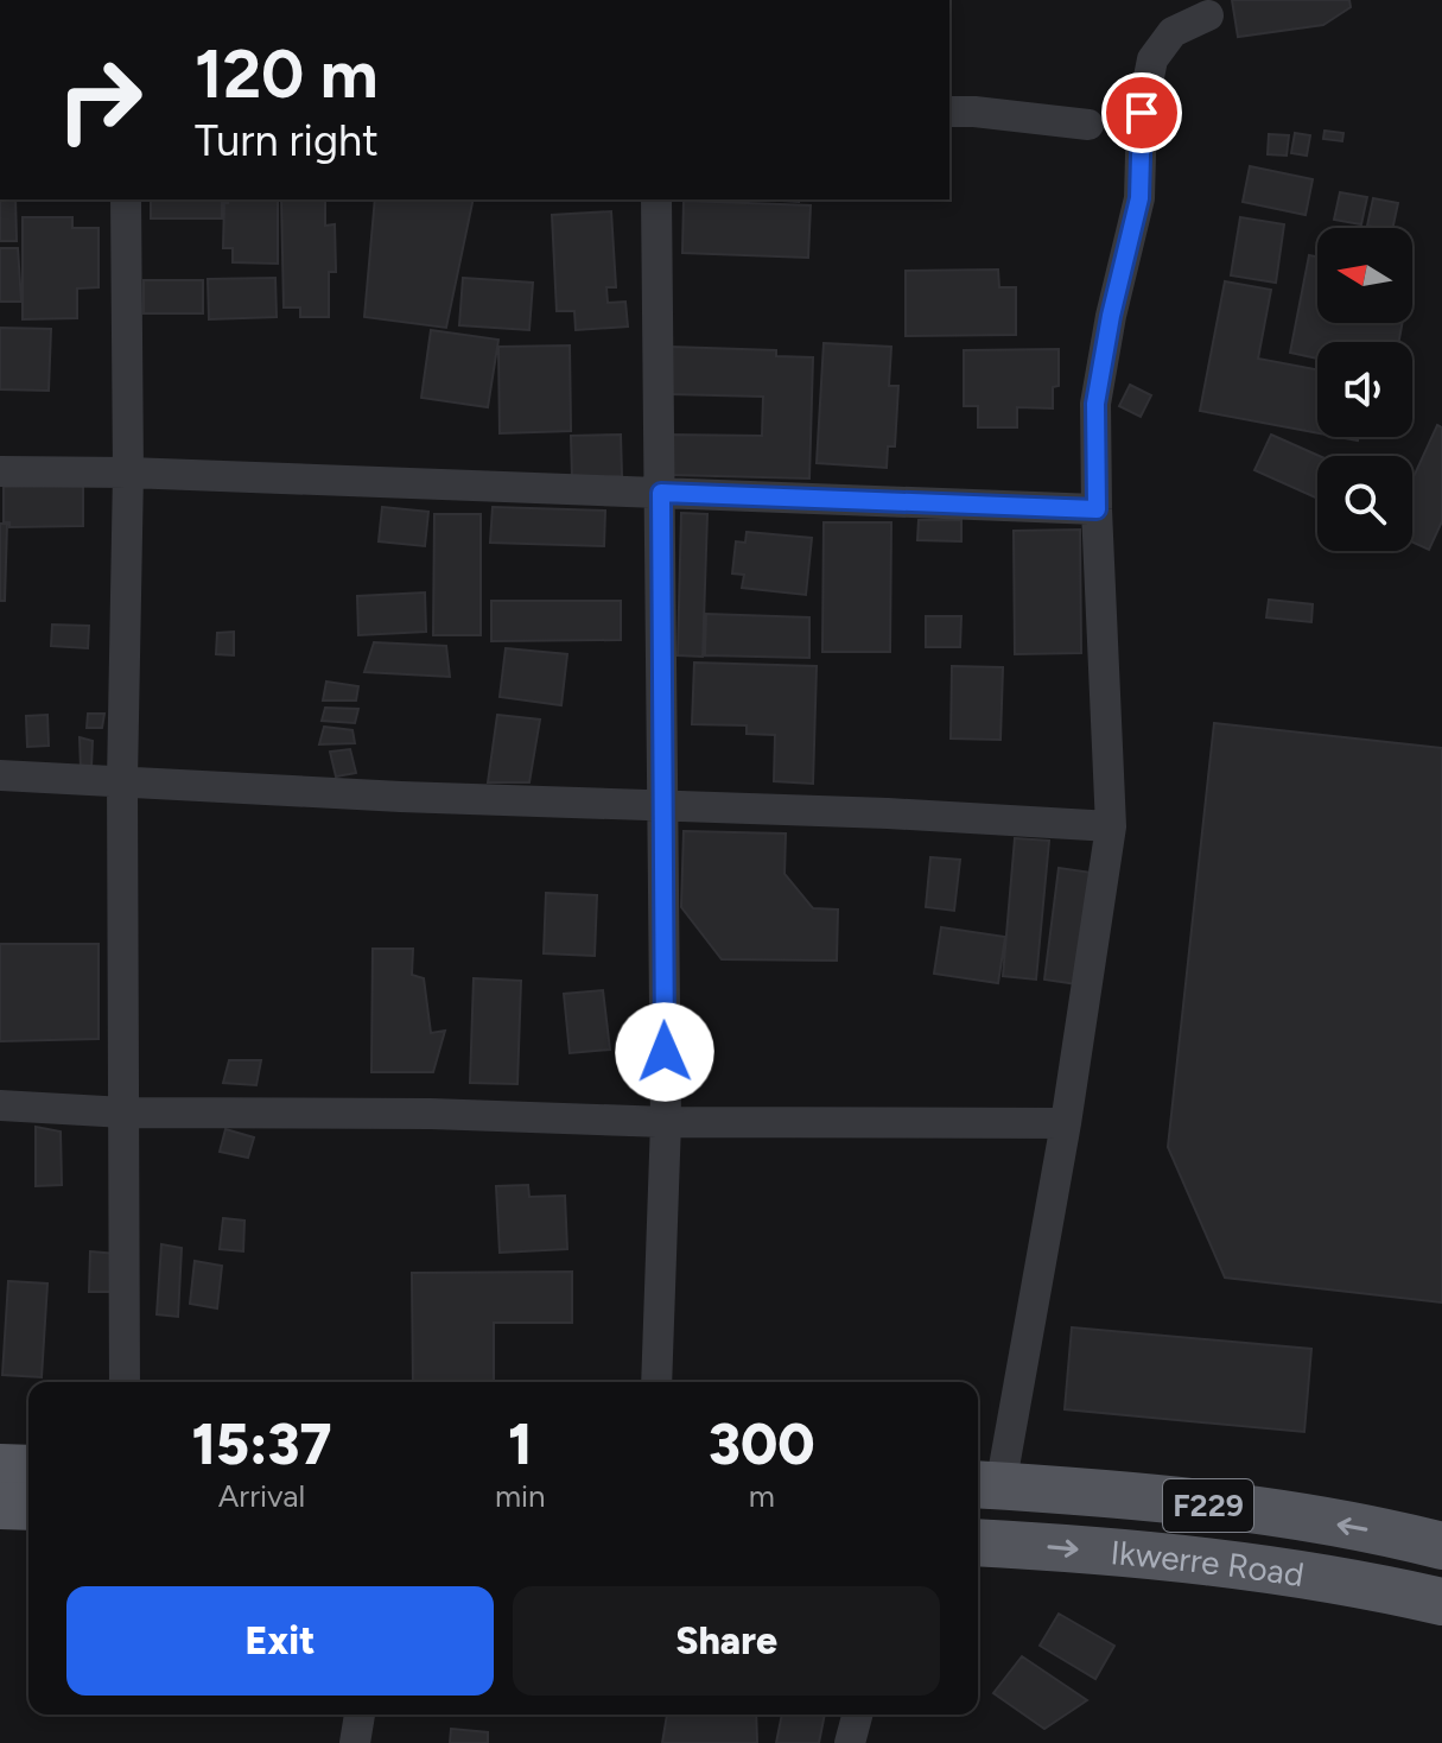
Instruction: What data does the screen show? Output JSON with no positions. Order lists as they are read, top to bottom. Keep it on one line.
{"streets":{"main road":["F229","Ikwerre Road"]},"north":"left","page":{"turn":["120 m","Turn right"],"eta":["15:37","Arrival","1","min","300","m"],"buttons":["Exit","Share"]}}
